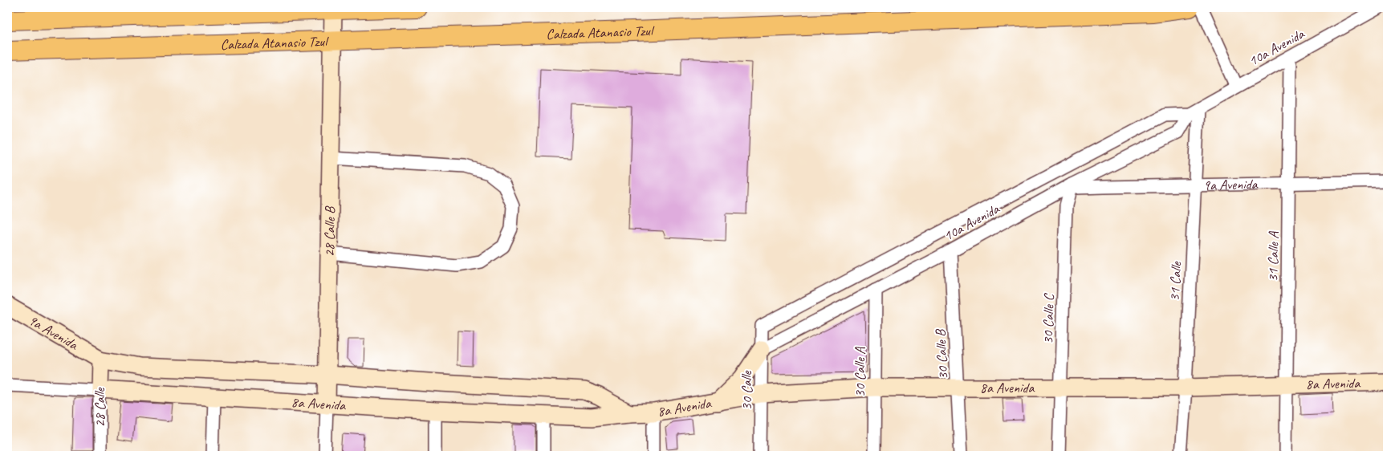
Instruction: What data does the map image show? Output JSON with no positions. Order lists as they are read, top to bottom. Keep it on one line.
{"streets":{"main road":["Calzada Atanasio Tzul","9a Avenida","28 Calle B","8a Avenida","28 Calle"],"street":["10a Avenida","31 Calle A","31 Calle","30 Calle C","30 Calle B","30 Calle A","30 Calle"]},"crossings":[["Calzada Atanasio Tzul","28 Calle B"],["10a Avenida","9a Avenida"],["10a Avenida","31 Calle A"],["10a Avenida","31 Calle"],["10a Avenida","30 Calle C"],["10a Avenida","30 Calle B"],["10a Avenida","30 Calle A"],["10a Avenida","30 Calle"],["9a Avenida","31 Calle A"],["9a Avenida","31 Calle"],["9a Avenida","30 Calle C"],["9a Avenida","8a Avenida"],["9a Avenida","28 Calle"],["28 Calle B","8a Avenida"],["31 Calle A","8a Avenida"],["31 Calle","8a Avenida"],["30 Calle C","8a Avenida"],["30 Calle B","8a Avenida"],["30 Calle A","8a Avenida"],["8a Avenida","30 Calle"],["8a Avenida","28 Calle"]]}
